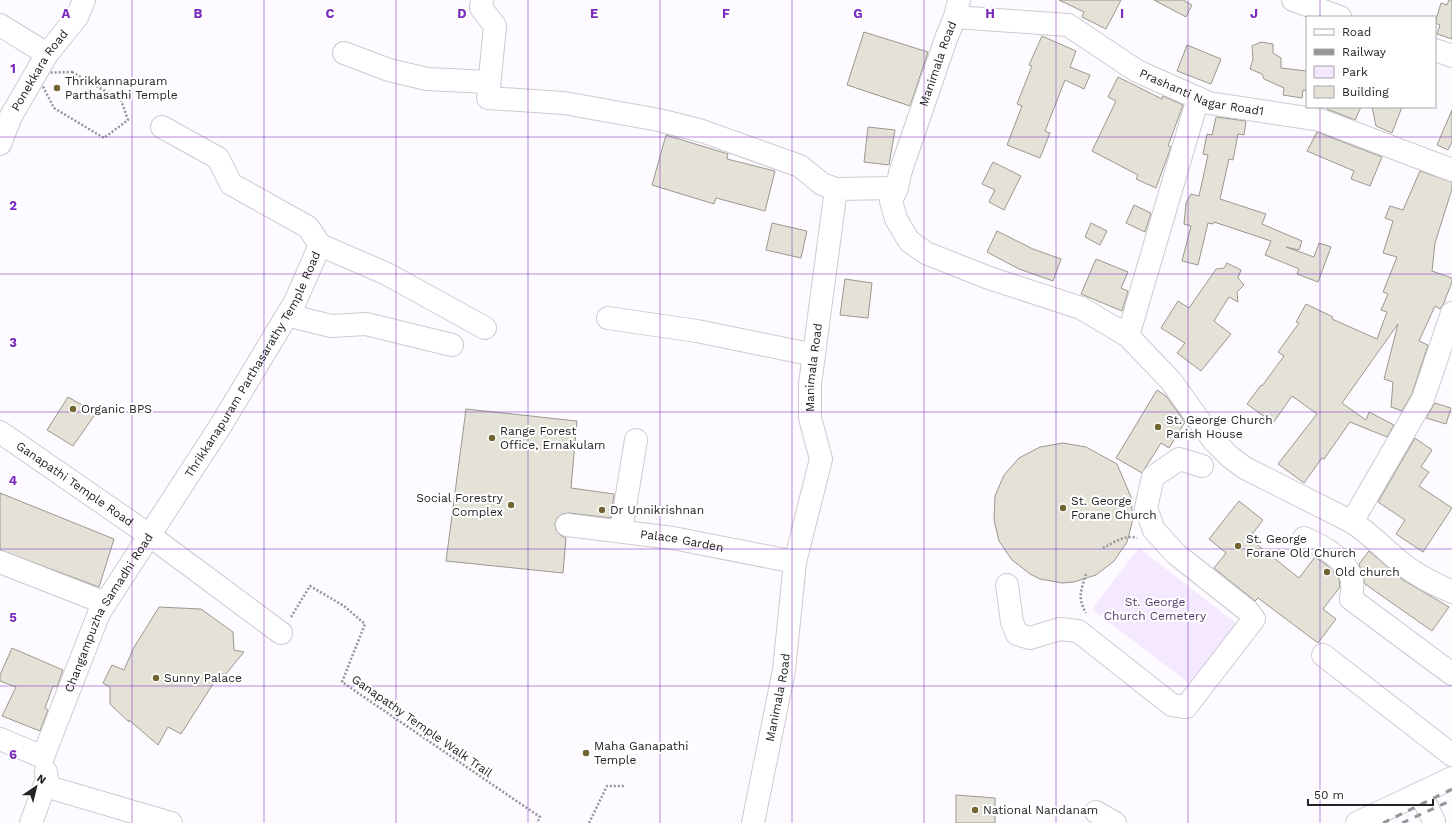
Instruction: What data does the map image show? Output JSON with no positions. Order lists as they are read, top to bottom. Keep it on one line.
{"streets":{"street":["Manimala Road","Ponekkara Road","Prashanti Nagar Road1","Thrikkanapuram Parthasarathy Temple Road","Ganapathi Temple Road","Palace Garden","Changampuzha Samadhi Road"],"path":["Ganapathy Temple Walk Trail"]},"crossings":[["Manimala Road","Prashanti Nagar Road1"],["Manimala Road","Palace Garden"],["Thrikkanapuram Parthasarathy Temple Road","Ganapathi Temple Road"],["Thrikkanapuram Parthasarathy Temple Road","Changampuzha Samadhi Road"],["Ganapathi Temple Road","Changampuzha Samadhi Road"],["Changampuzha Samadhi Road","Ganapathy Temple Walk Trail"]],"parks":["St. George Church Cemetery"],"places":["Thrikkannapuram Parthasathi Temple","Organic BPS","St. George Church Parish House","Range Forest Office, Ernakulam","Social Forestry Complex","St. George Forane Church","Dr Unnikrishnan","St. George Forane Old Church","Old church","Sunny Palace","Maha Ganapathi Temple","National Nandanam"],"legend":["Road","Railway","Park","Building"],"scale_bar":"50 m","north":"top right","grid":{"columns":["A","B","C","D","E","F","G","H","I","J"],"rows":["1","2","3","4","5","6"]}}
